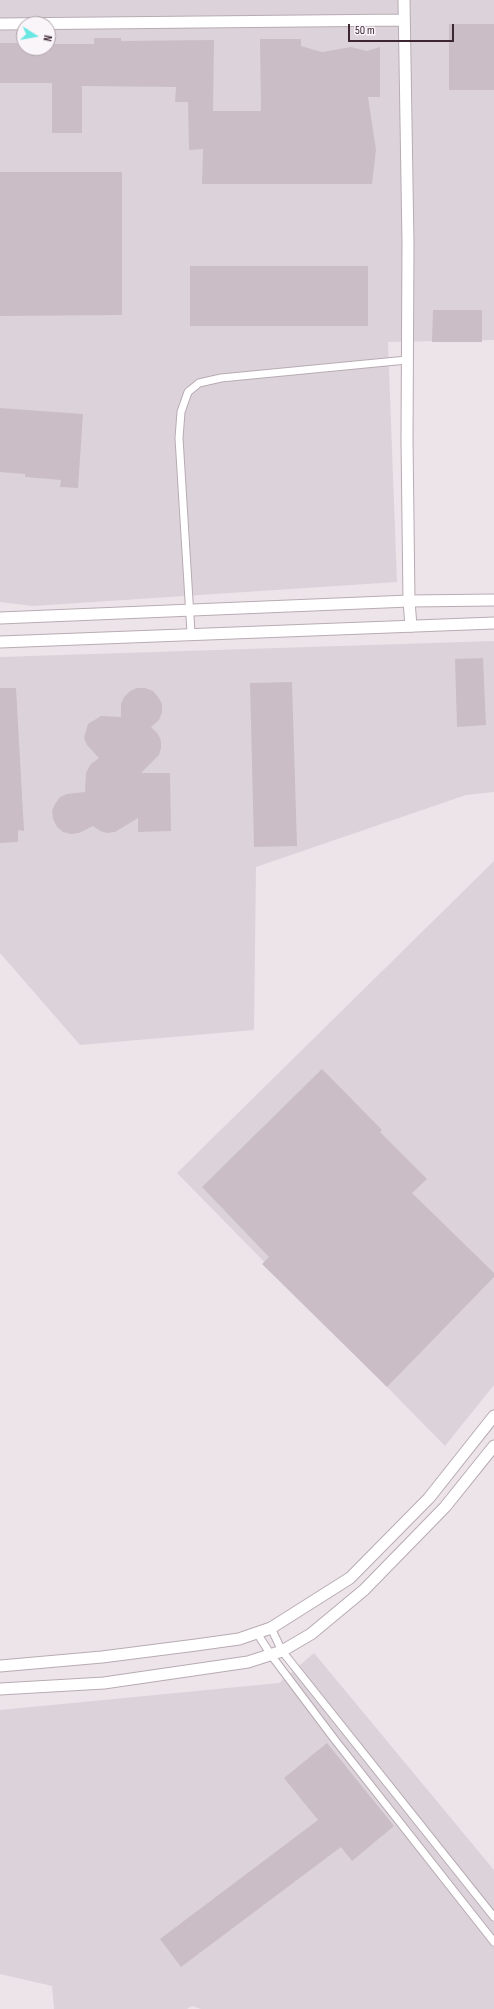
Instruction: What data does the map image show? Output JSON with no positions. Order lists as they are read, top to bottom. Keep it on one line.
{"scale_bar":"50 m","north":"right"}
